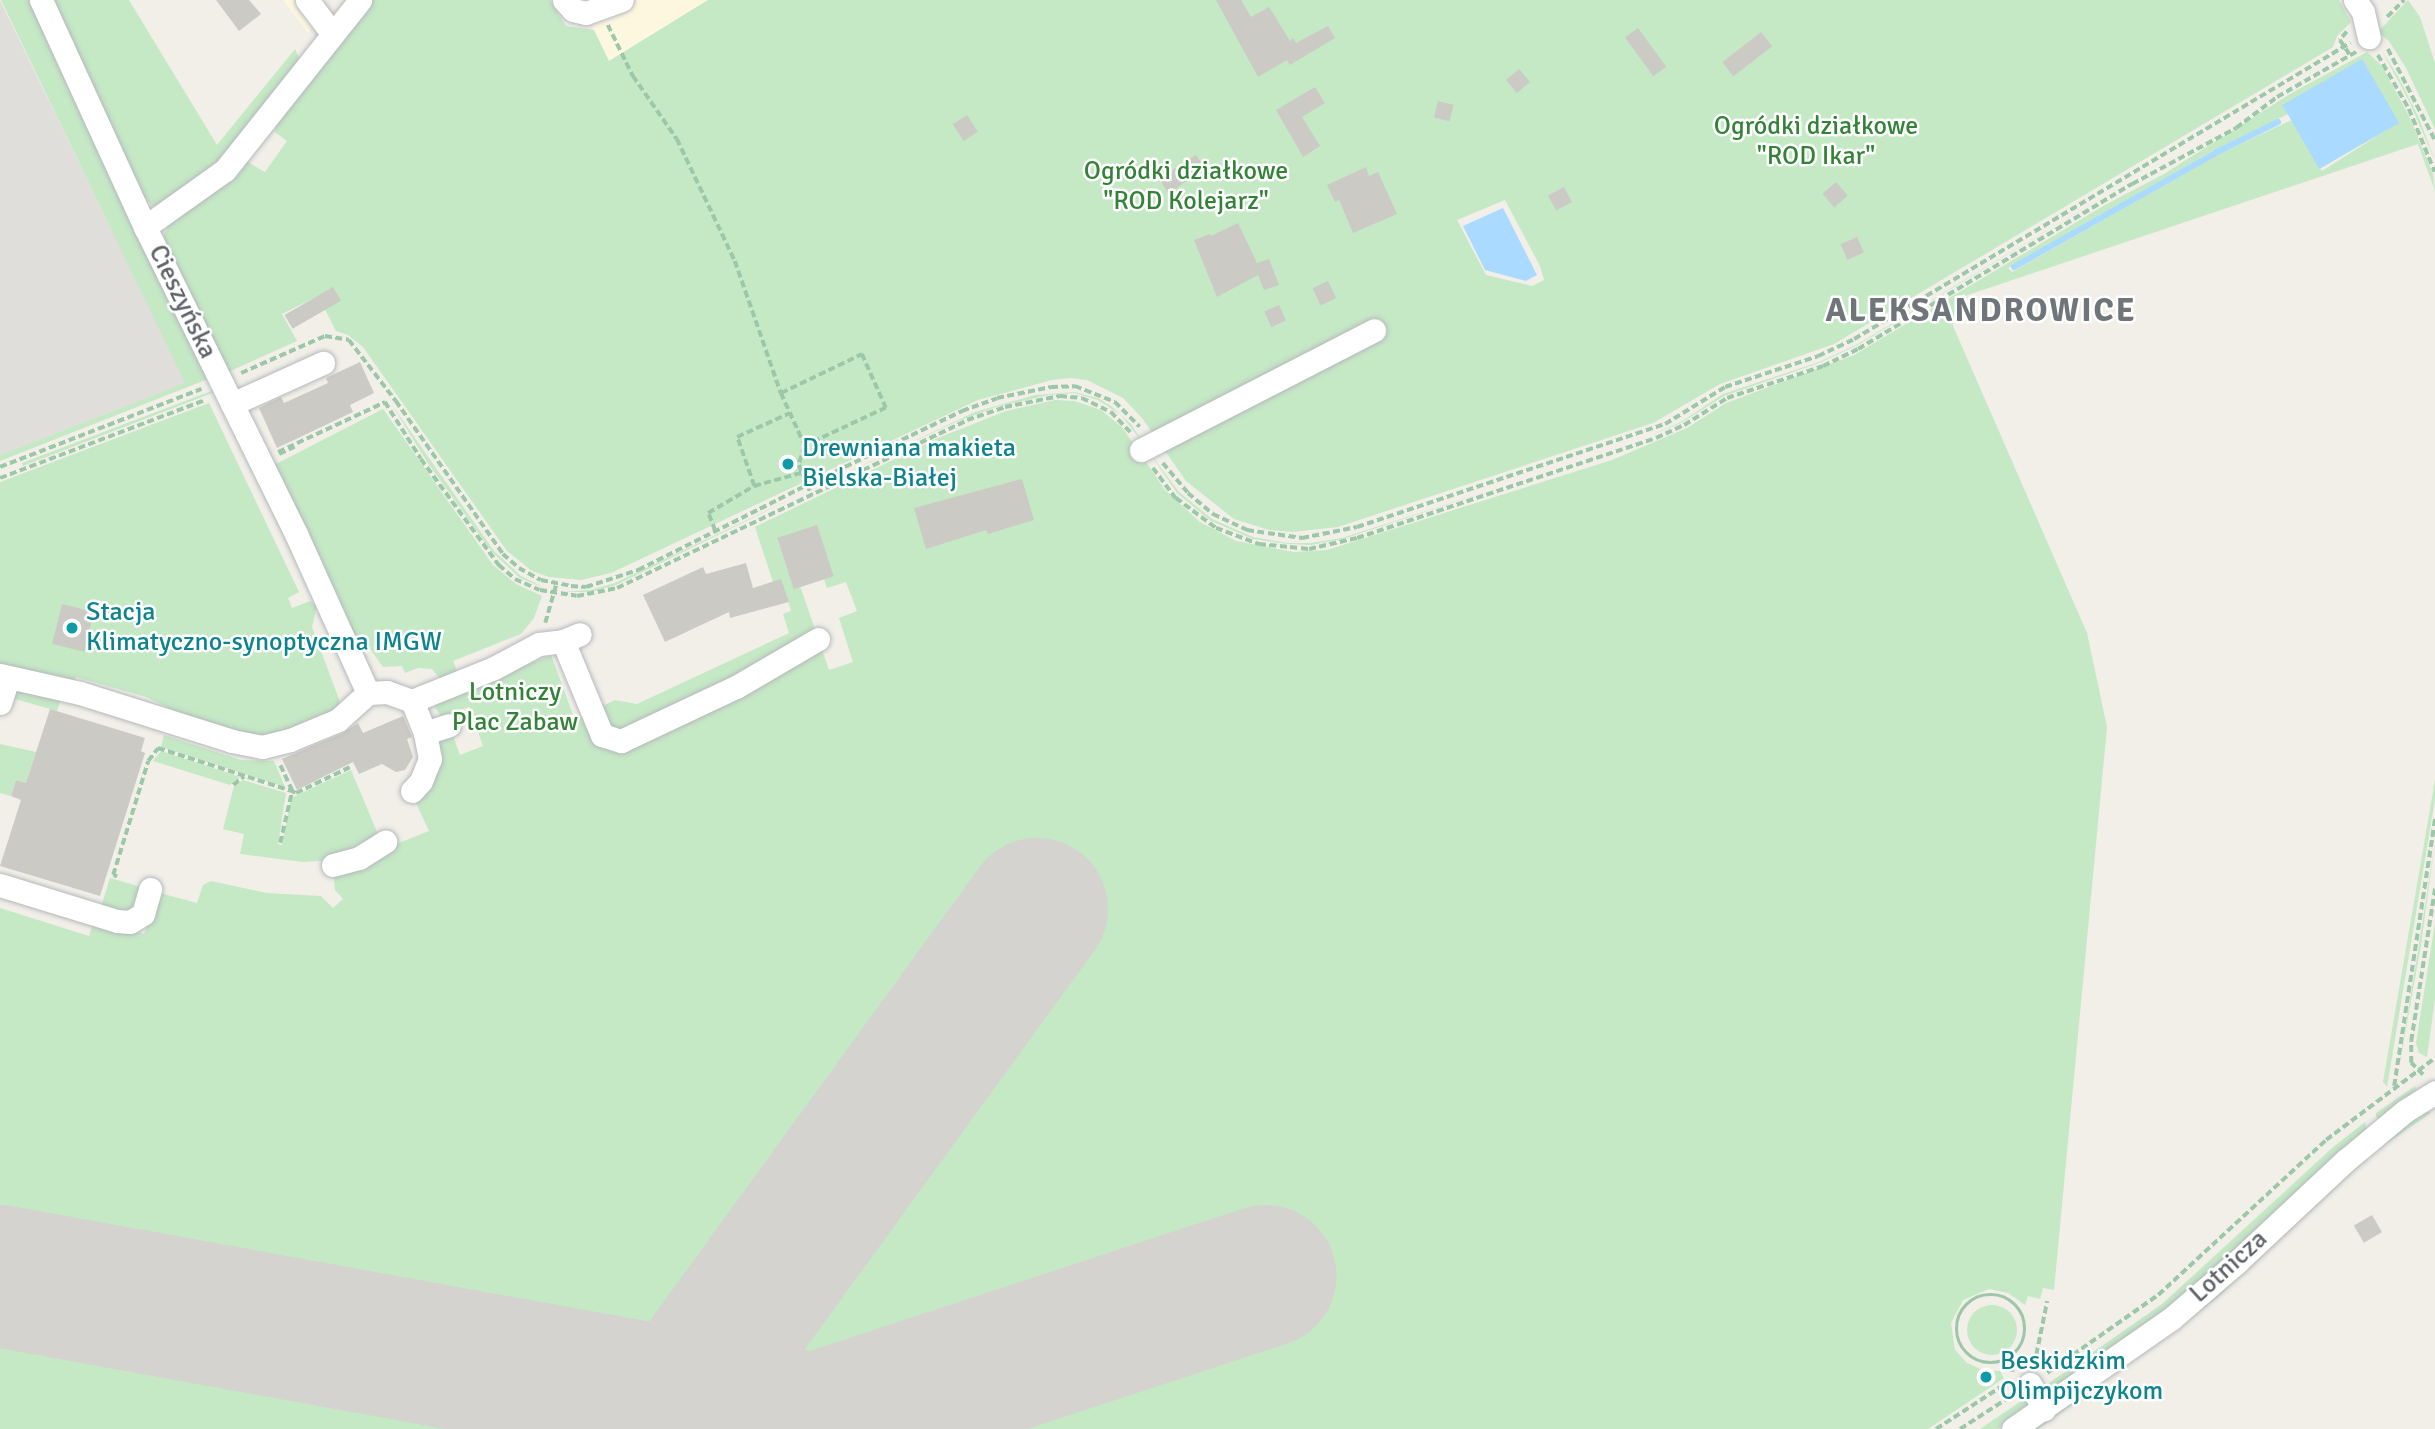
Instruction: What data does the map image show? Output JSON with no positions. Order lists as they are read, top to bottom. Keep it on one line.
{"streets":{"street":["Cieszyńska","Lotnicza"]},"districts":["ALEKSANDROWICE"],"parks":["Ogródki działkowe \"ROD Ikar\"","Ogródki działkowe \"ROD Kolejarz\"","Lotniczy Plac Zabaw"],"places":["Drewniana makieta Bielska-Białej","Stacja Klimatyczno-synoptyczna IMGW","Beskidzkim Olimpijczykom"]}
